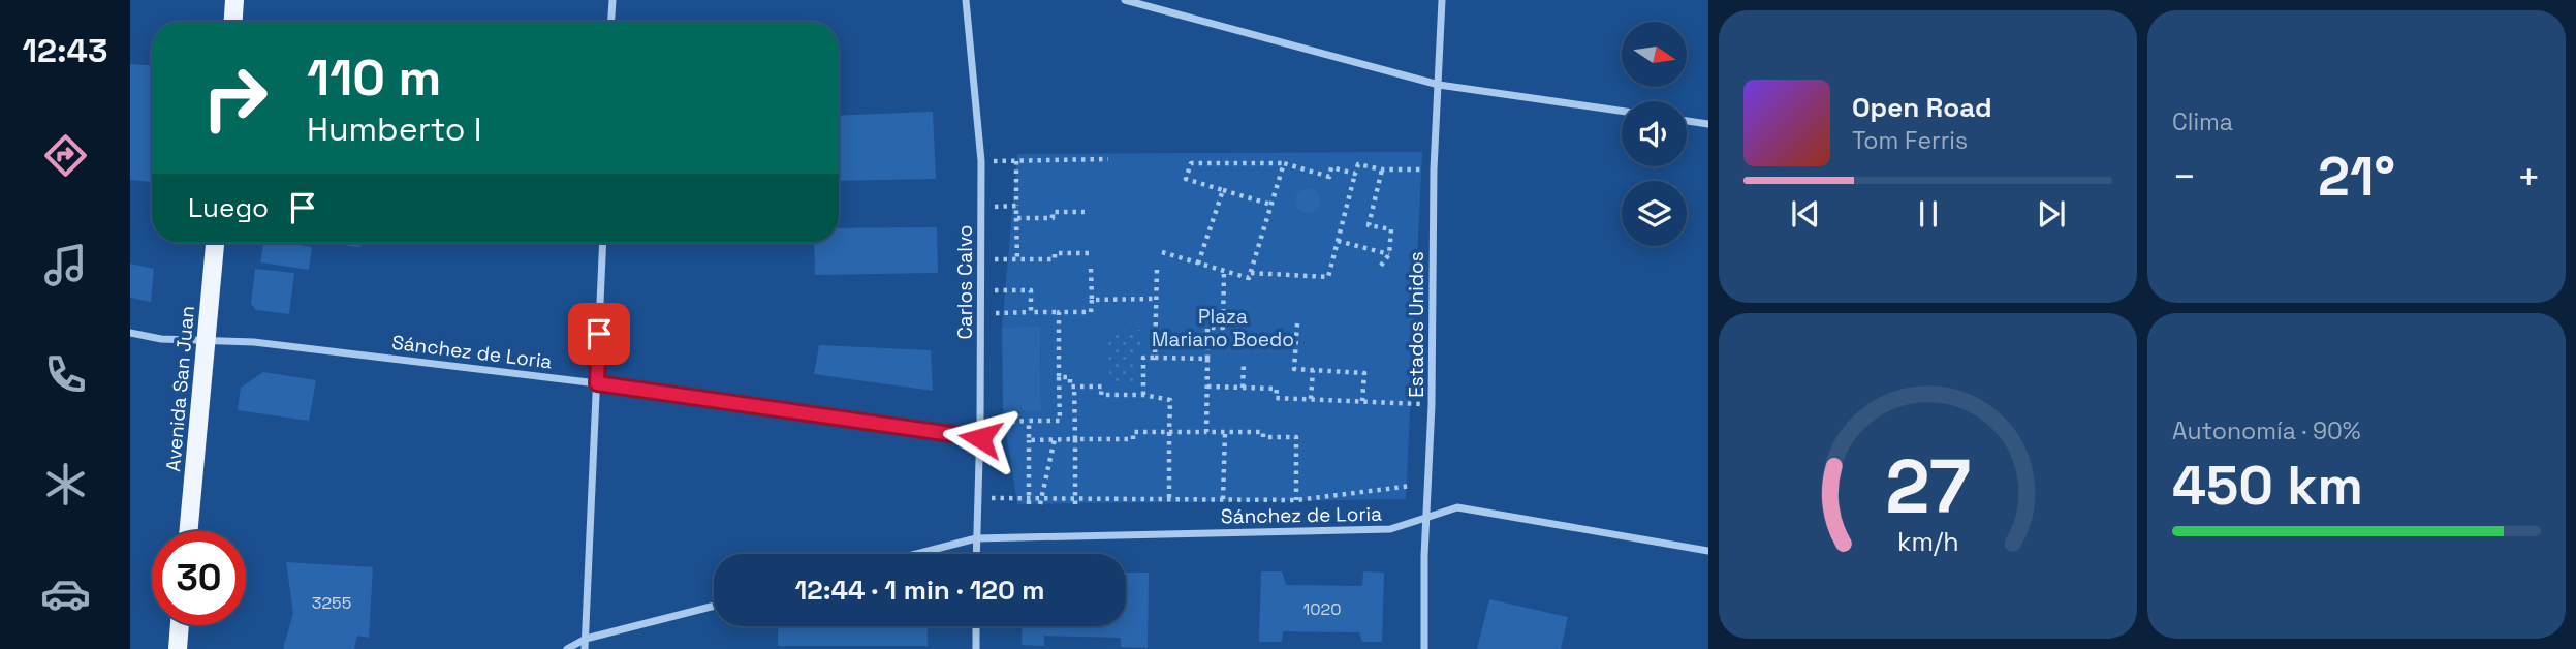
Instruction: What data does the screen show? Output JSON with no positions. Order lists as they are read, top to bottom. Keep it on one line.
{"streets":{"main road":["Avenida San Juan"],"street":["Carlos Calvo","Estados Unidos","Sánchez de Loria"]},"crossings":[["Carlos Calvo","Sánchez de Loria"],["Estados Unidos","Sánchez de Loria"],["Sánchez de Loria","Avenida San Juan"]],"parks":["Plaza Mariano Boedo"],"house_numbers":["3255","1020"],"north":"right","page":{"tabs":"12:43","tile":["Clima",["Autonomía · 90%","450 km"]],"turn":["110 m","Humberto I"],"song":["Open Road","Tom Ferris"],"heat":["−","21°","+"],"then":"Luego","limit":"30","trip":"12:44 · 1 min · 120 m","gauge":["27","km/h"]}}
